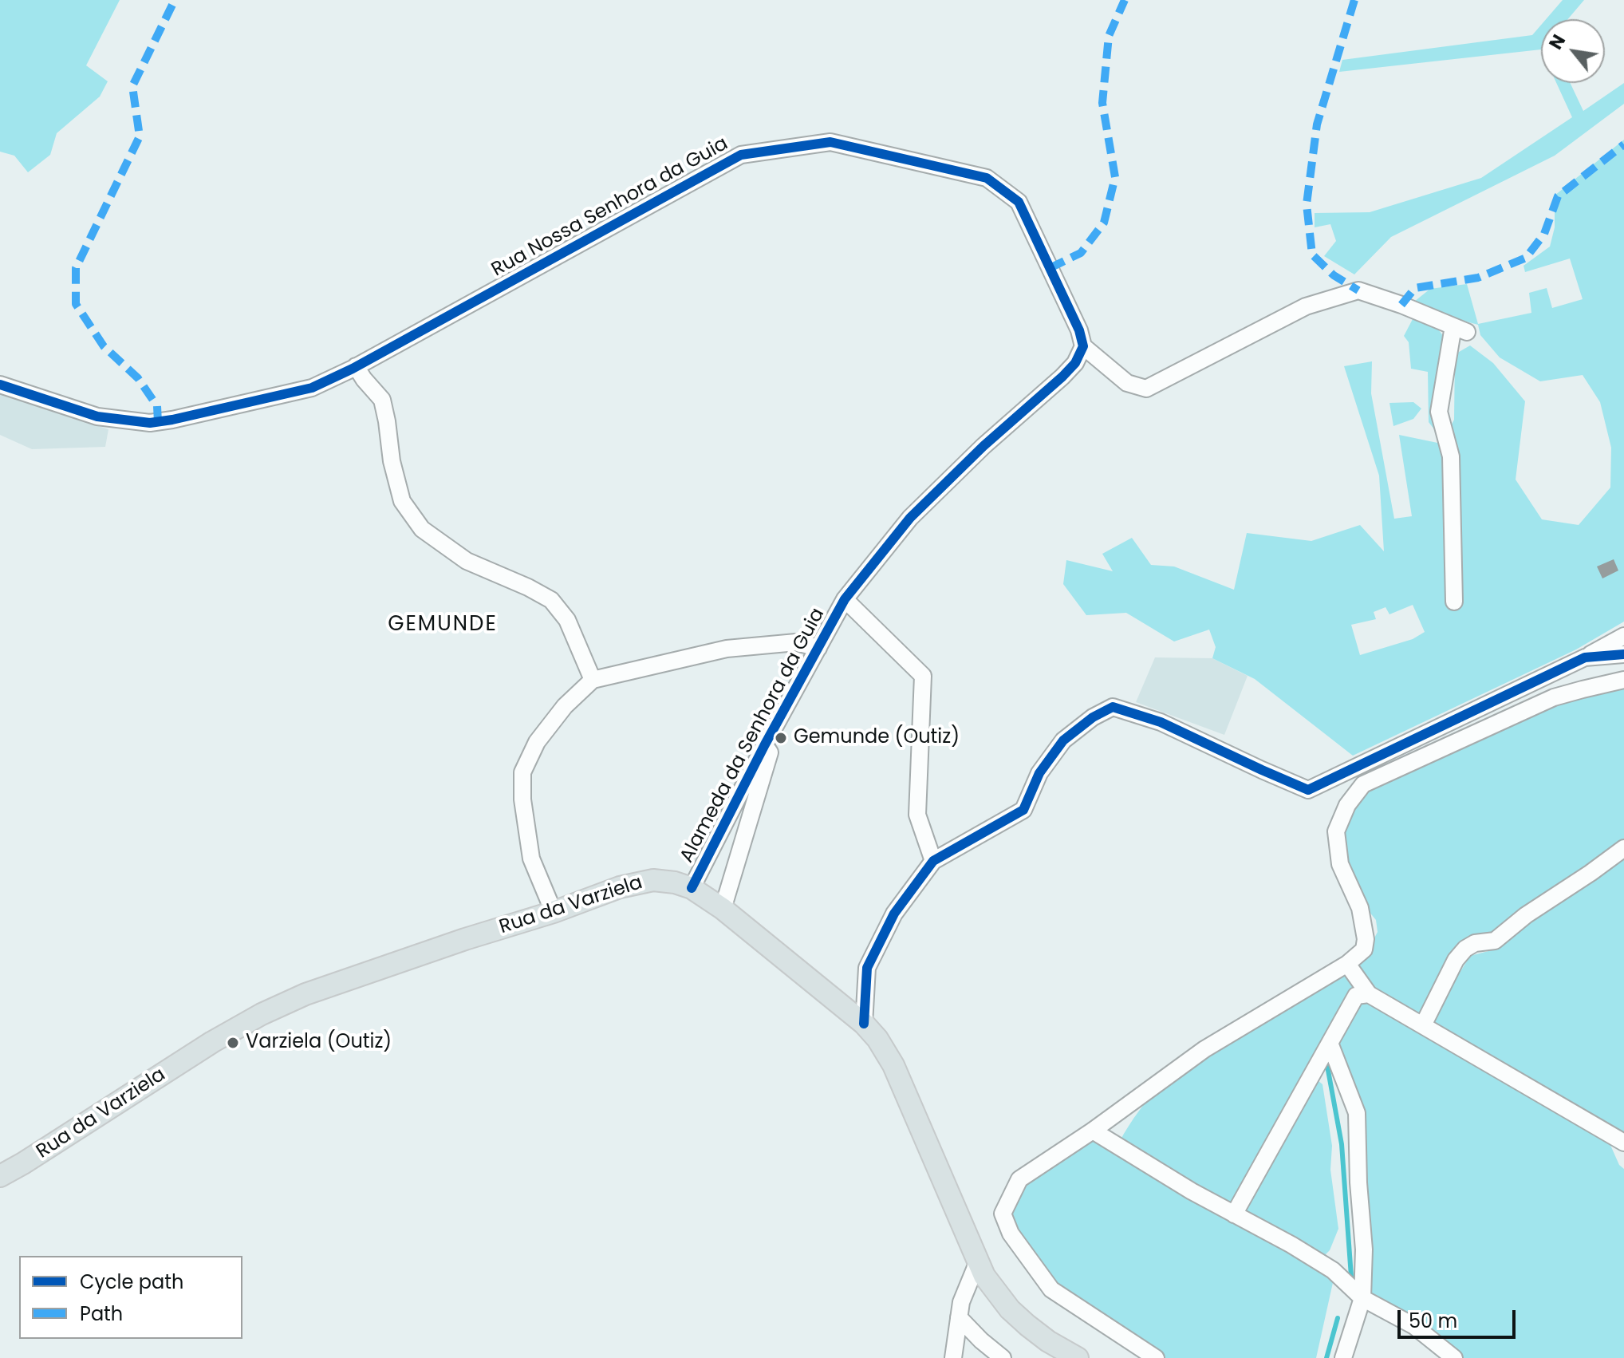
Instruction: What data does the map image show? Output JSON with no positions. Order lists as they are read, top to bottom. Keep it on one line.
{"streets":{"main road":["Rua da Varziela"],"street":["Rua Nossa Senhora da Guia","Alameda da Senhora da Guia"]},"crossings":[["Alameda da Senhora da Guia","Rua da Varziela"]],"districts":["GEMUNDE"],"places":["Gemunde (Outiz)","Varziela (Outiz)"],"legend":["Cycle path","Path"],"scale_bar":"50 m","north":"top left"}
